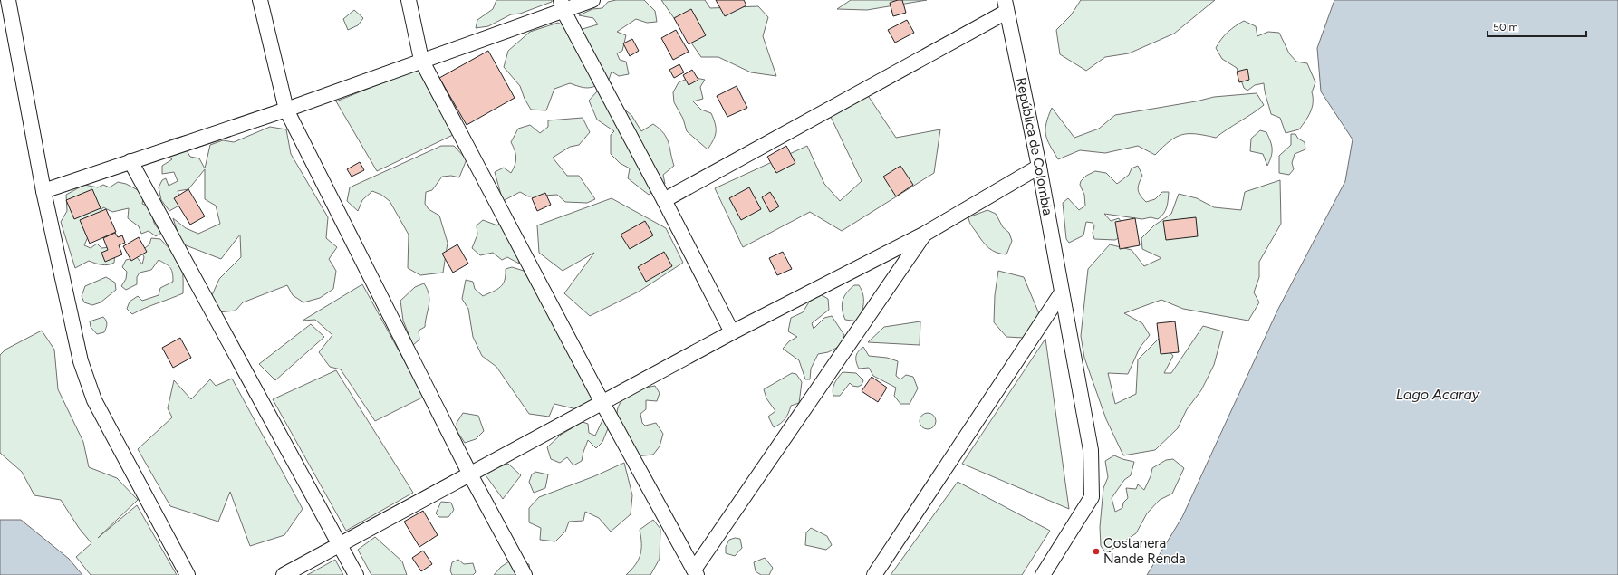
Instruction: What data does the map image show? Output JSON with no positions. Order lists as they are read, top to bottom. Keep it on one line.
{"streets":{"street":["República de Colombia"]},"water":["Lago Acaray"],"places":["Costanera Ñande Renda"],"scale_bar":"50 m"}
